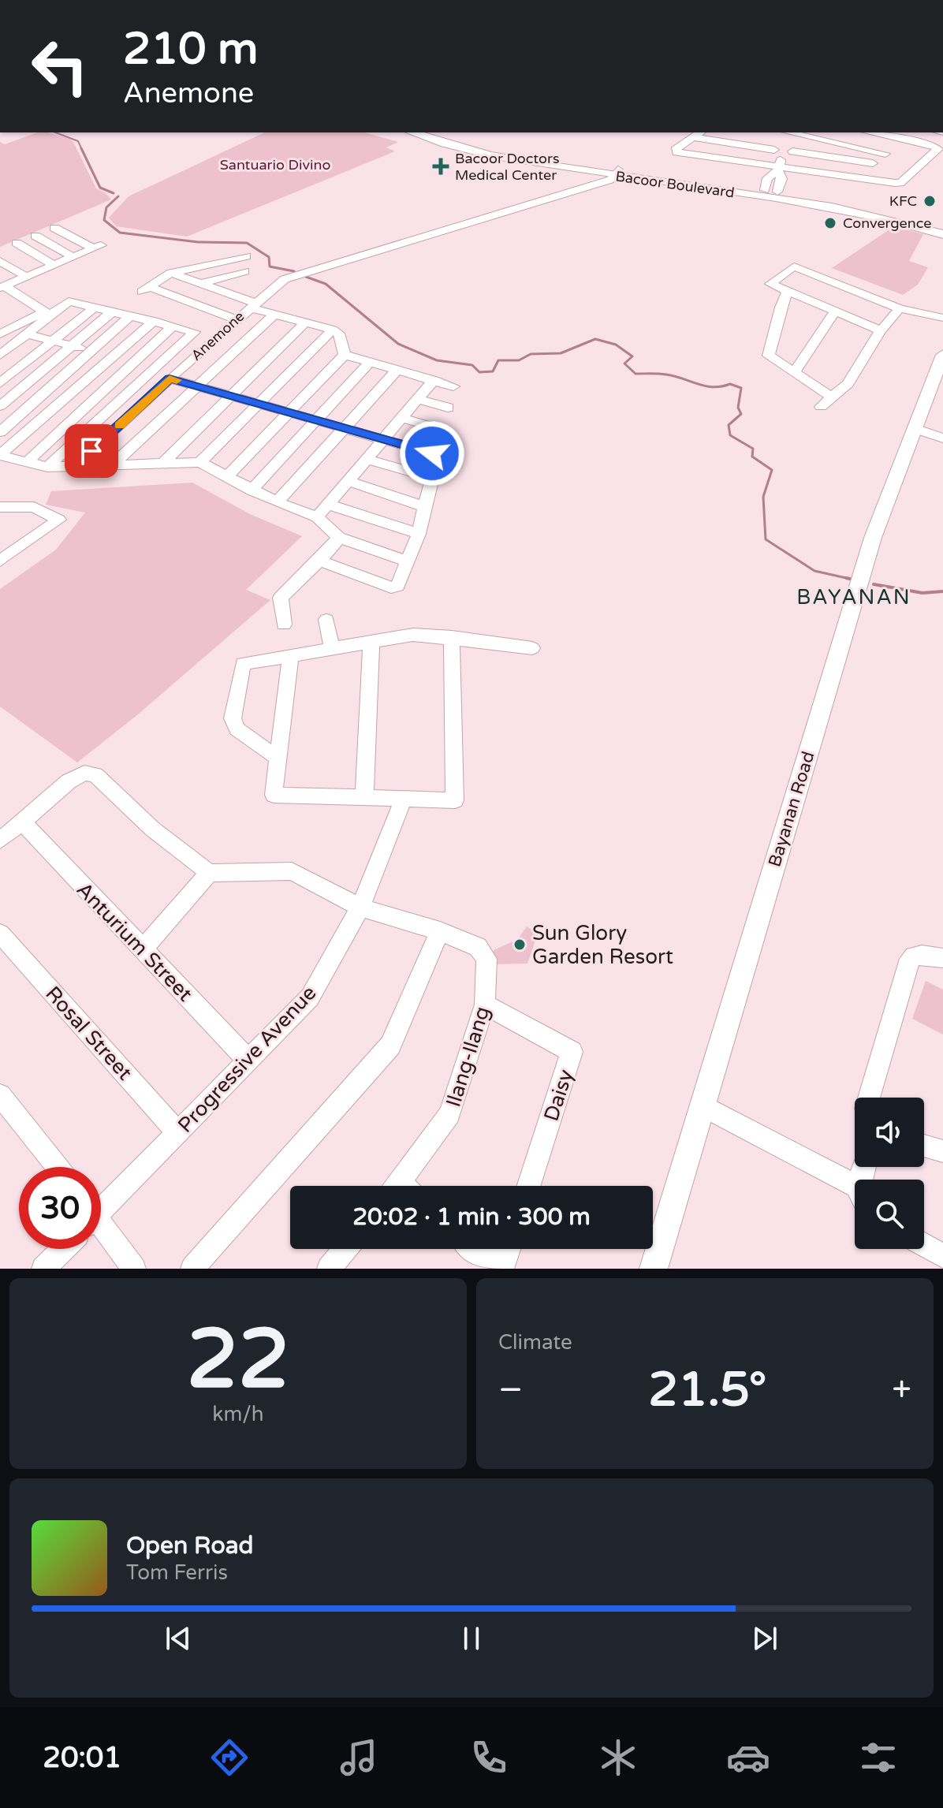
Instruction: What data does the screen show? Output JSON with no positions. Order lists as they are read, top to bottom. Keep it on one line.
{"streets":{"main road":["Bacoor Boulevard","Bayanan Road"],"street":["Anemone","Anturium Street","Rosal Street","Ilang-Ilang","Progressive Avenue","Daisy"]},"crossings":[["Bacoor Boulevard","Anemone"],["Anturium Street","Progressive Avenue"],["Rosal Street","Progressive Avenue"],["Ilang-Ilang","Progressive Avenue"],["Ilang-Ilang","Daisy"]],"districts":["BAYANAN"],"parks":["Santuario Divino"],"places":{"health":["Bacoor Doctors Medical Center"],"other":["KFC","Convergence","Sun Glory Garden Resort"]},"page":{"turn":["210 m","Anemone"],"limit":"30","trip":"20:02 · 1 min · 300 m","tile":[["22","km/h"],"Climate"],"heat":["−","21.5°","+"],"song":["Open Road","Tom Ferris"],"tabs":"20:01"}}
